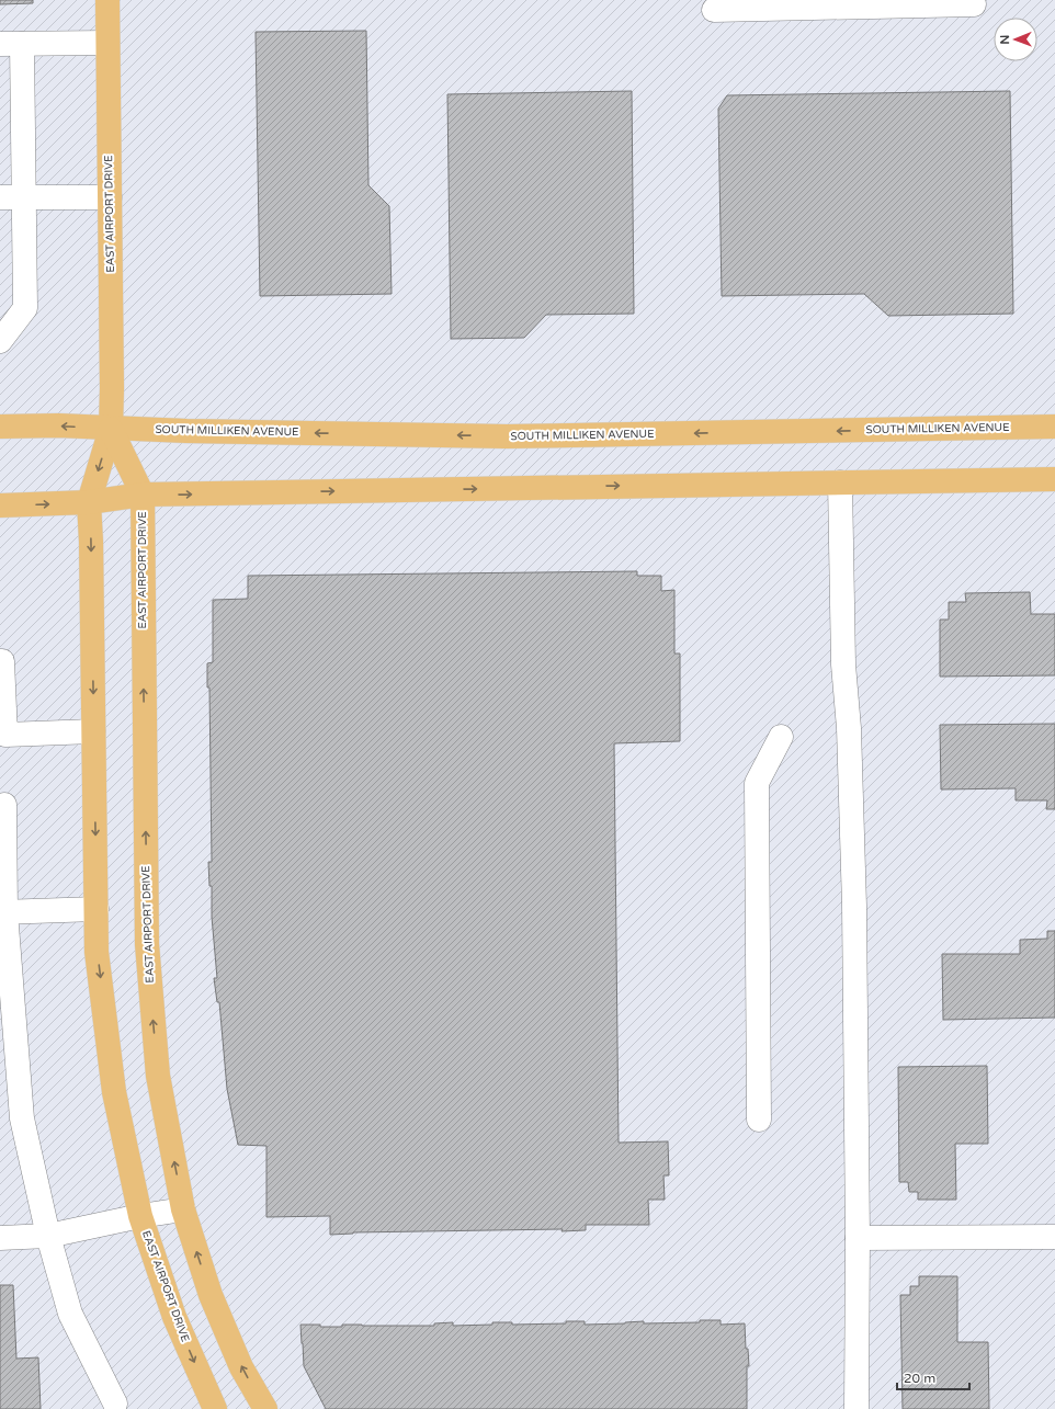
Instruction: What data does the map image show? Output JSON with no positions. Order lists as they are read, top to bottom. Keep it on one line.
{"streets":{"main road":["EAST AIRPORT DRIVE","SOUTH MILLIKEN AVENUE"]},"crossings":[["EAST AIRPORT DRIVE","SOUTH MILLIKEN AVENUE"]],"scale_bar":"20 m","north":"left"}
